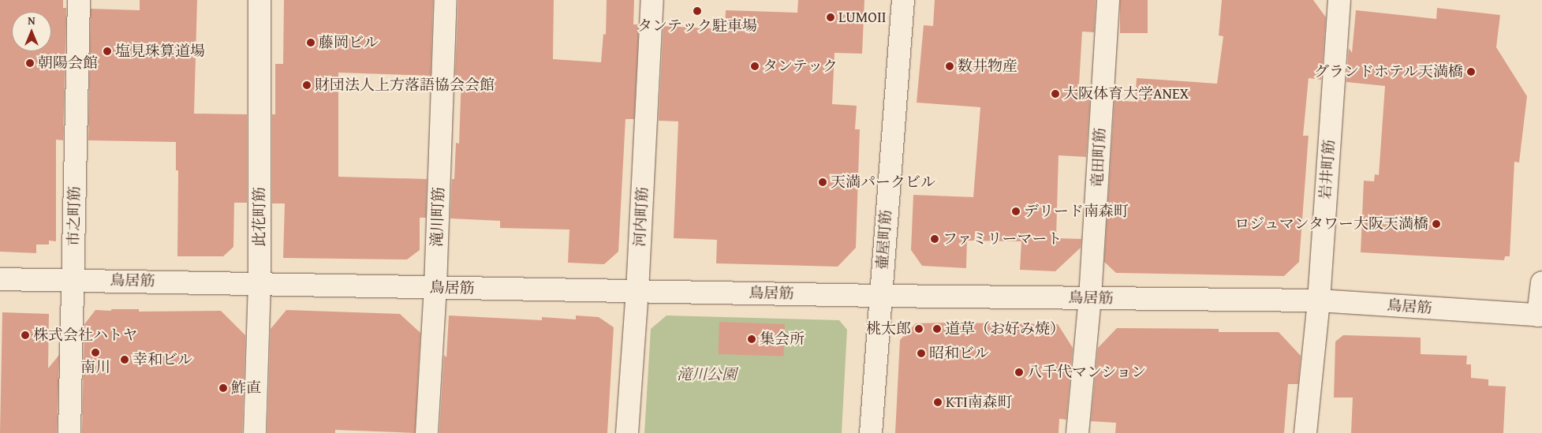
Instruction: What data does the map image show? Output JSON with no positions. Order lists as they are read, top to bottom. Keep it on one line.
{"streets":{"street":["竜田町筋","岩井町筋","市之町筋","此花町筋","滝川町筋","河内町筋","壷屋町筋","鳥居筋"]},"crossings":[["竜田町筋","鳥居筋"],["岩井町筋","鳥居筋"],["市之町筋","鳥居筋"],["此花町筋","鳥居筋"],["滝川町筋","鳥居筋"],["河内町筋","鳥居筋"],["壷屋町筋","鳥居筋"]],"parks":["滝川公園"],"places":["タンテック駐車場","LUMOII","藤岡ビル","塩見珠算道場","朝陽会館","タンテック","数井物産","グランドホテル天満橋","財団法人上方落語協会会館","大阪体育大学ANEX","天満パークビル","デリード南森町","ロジュマンタワー大阪天満橋","ファミリーマート","桃太郎","道草（お好み焼）","株式会社ハトヤ","集会所","南川","昭和ビル","幸和ビル","八千代マンション","鮓直","KTI南森町"],"north":"top"}
